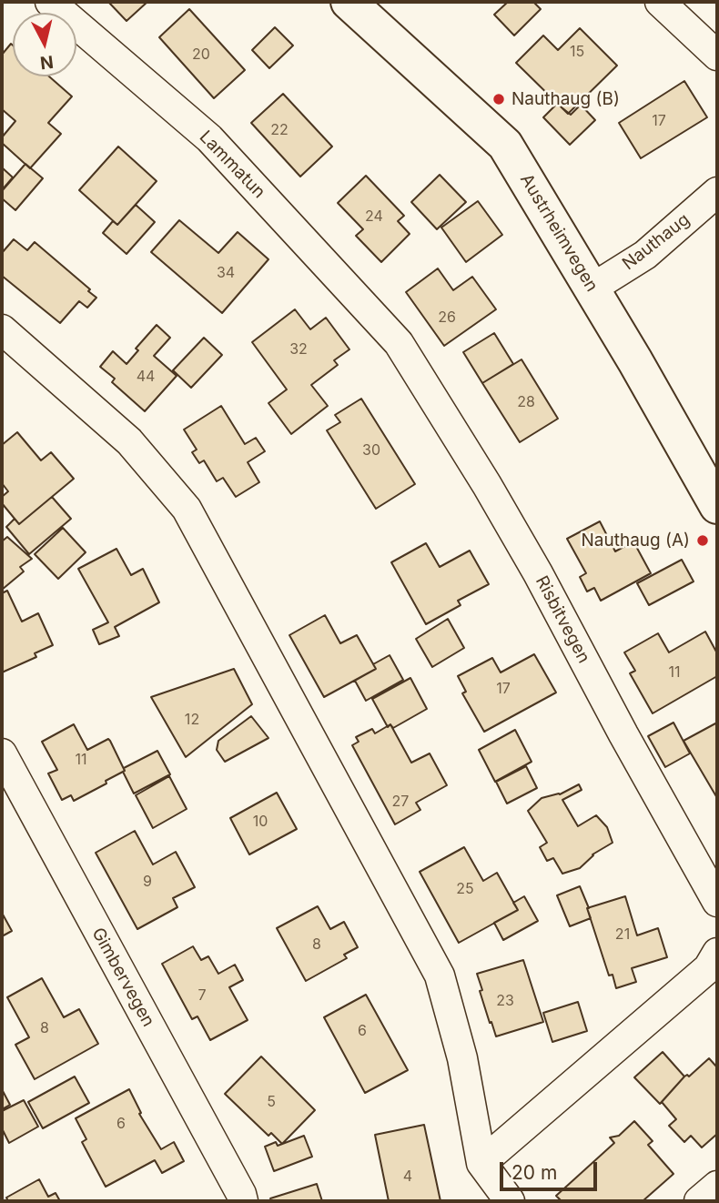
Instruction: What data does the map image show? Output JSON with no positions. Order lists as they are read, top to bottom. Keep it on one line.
{"streets":{"main road":["Austrheimvegen"],"street":["Lammatun","Nauthaug","Risbitvegen","Gimbervegen"]},"crossings":[["Lammatun","Risbitvegen"],["Austrheimvegen","Nauthaug"]],"places":["Nauthaug (B)","Nauthaug (A)"],"house_numbers":["15","20","17","22","24","34","26","32","44","28","30","11","17","12","11","27","10","9","25","21","8","7","23","8","6","5","6","4"],"scale_bar":"20 m","north":"bottom"}
